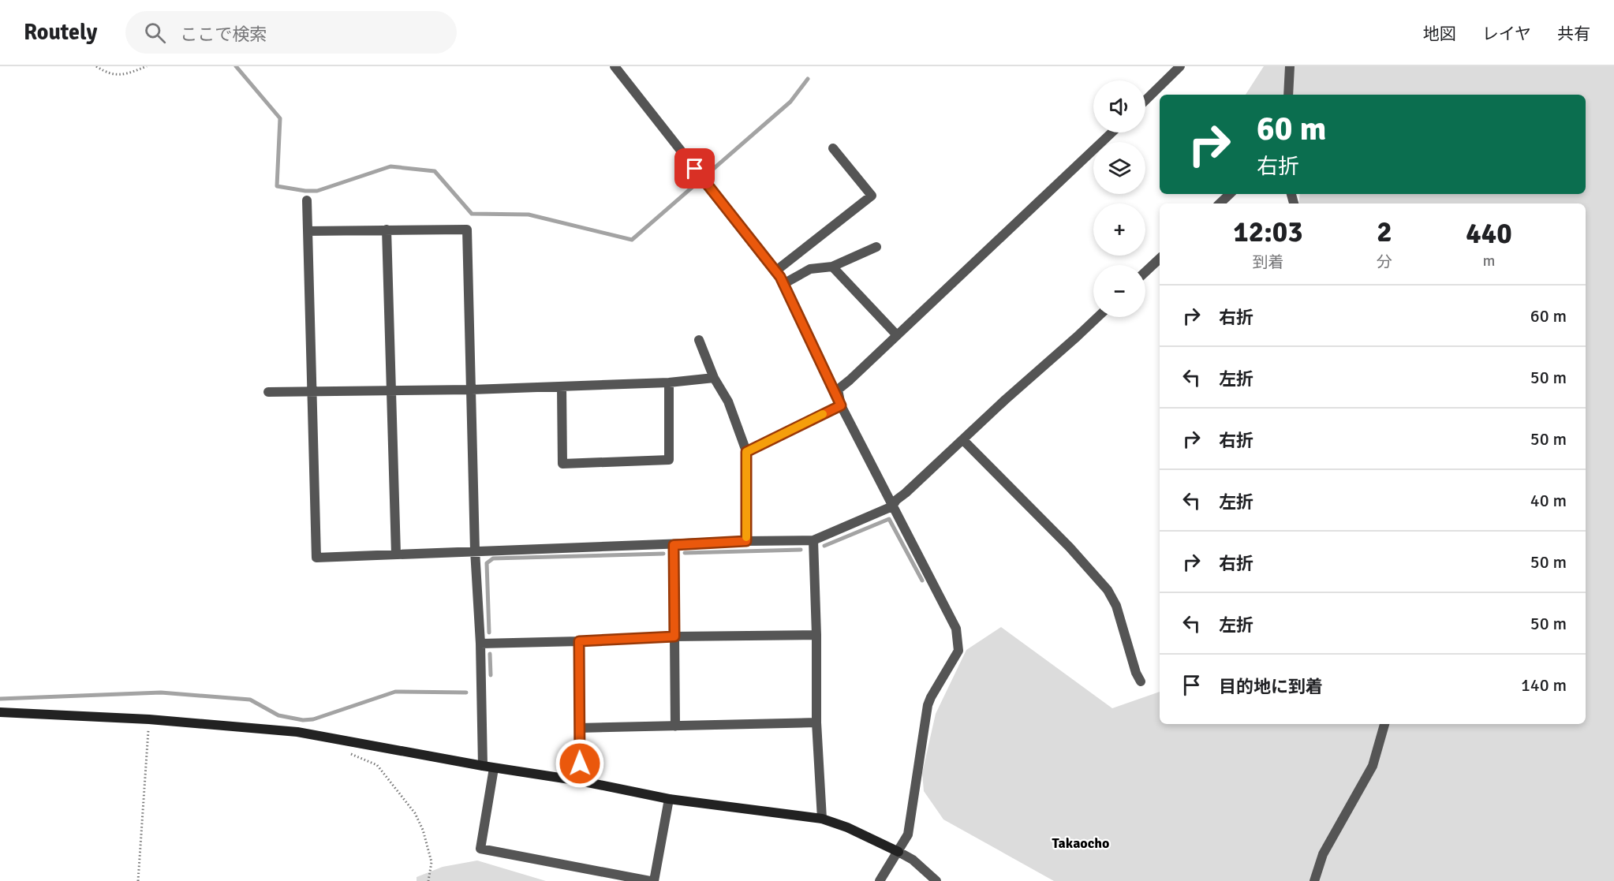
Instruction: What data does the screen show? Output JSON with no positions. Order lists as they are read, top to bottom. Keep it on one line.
{"districts":["Takaocho"],"page":{"header":"Routely","search":"ここで検索","nav":["地図","レイヤ","共有"],"map_buttons":["+","−"],"turn":["60 m","右折"],"eta":["12:03","到着","2","分","440","m"],"list":[{"name":"右折","value":"60 m"},{"name":"左折","value":"50 m"},{"name":"右折","value":"50 m"},{"name":"左折","value":"40 m"},{"name":"右折","value":"50 m"},{"name":"左折","value":"50 m"},{"name":"目的地に到着","value":"140 m"}]}}
